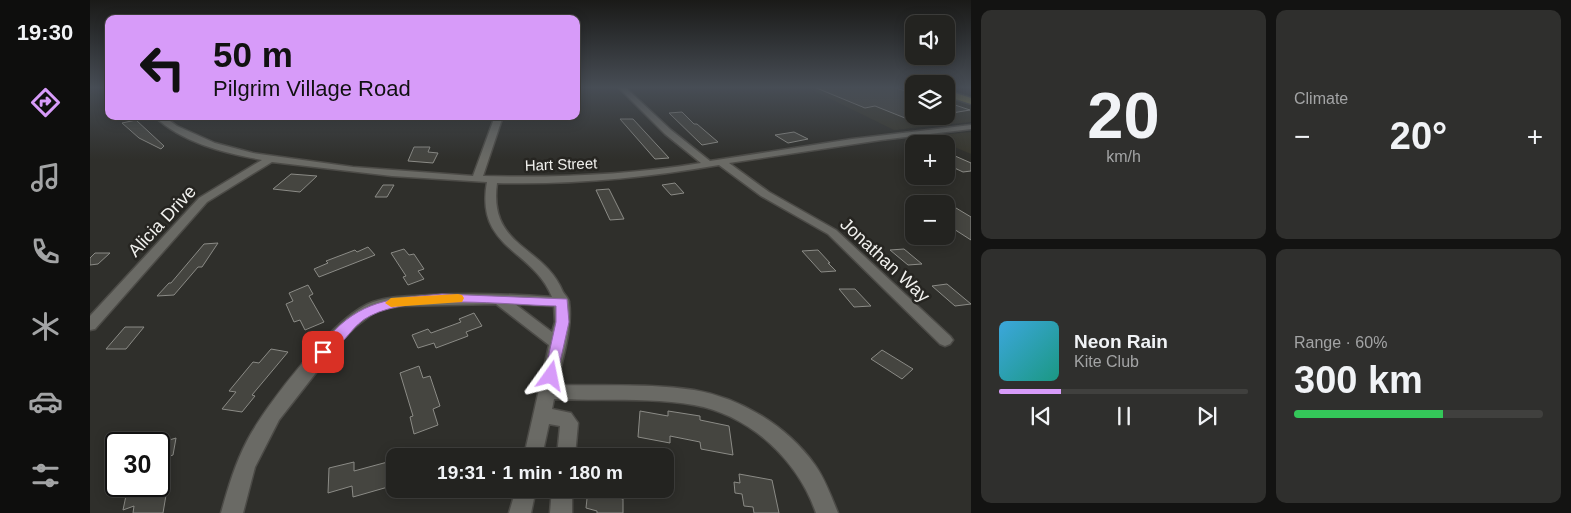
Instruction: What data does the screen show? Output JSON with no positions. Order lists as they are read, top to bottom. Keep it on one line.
{"streets":{"street":["Hart Street","Alicia Drive","Jonathan Way"]},"crossings":[["Hart Street","Alicia Drive"],["Hart Street","Jonathan Way"]],"page":{"tabs":"19:30","tile":[["20","km/h"],"Climate",["Range · 60%","300 km"]],"map_buttons":["+","−"],"turn":["50 m","Pilgrim Village Road"],"heat":["−","20°","+"],"song":["Neon Rain","Kite Club"],"limit":"30","trip":"19:31 · 1 min · 180 m"}}
